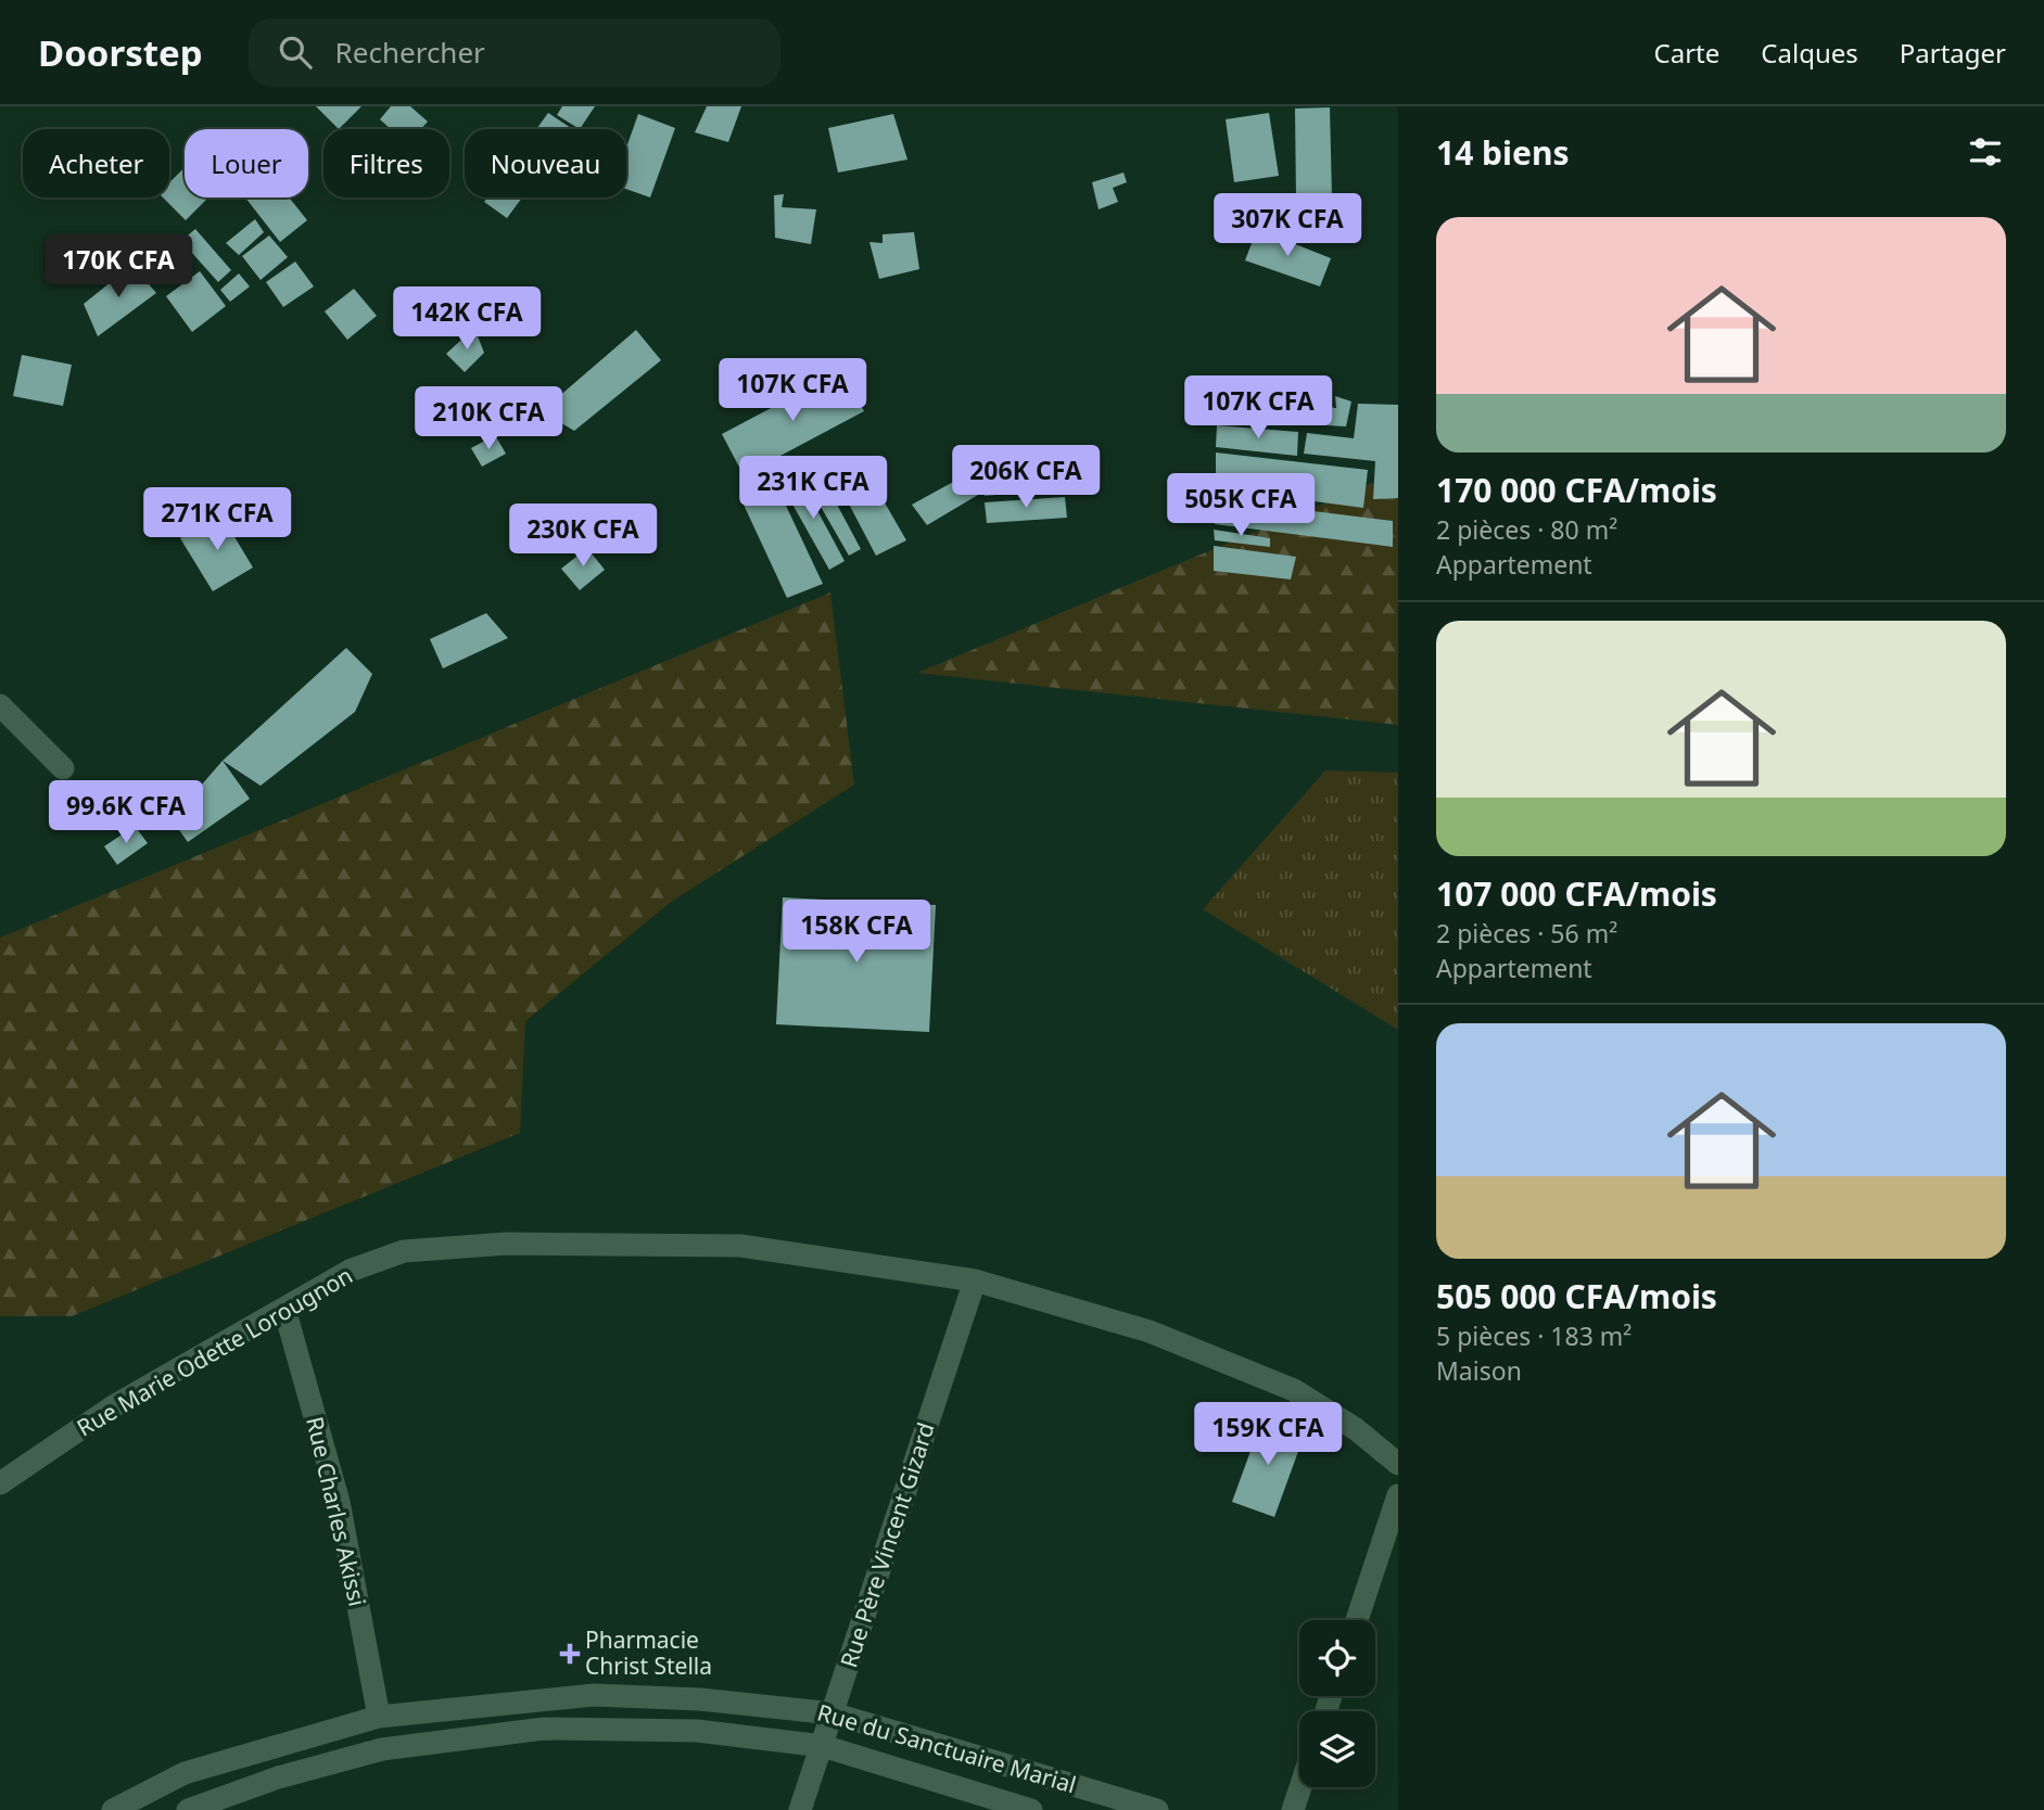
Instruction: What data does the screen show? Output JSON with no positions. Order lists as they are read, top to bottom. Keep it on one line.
{"streets":{"street":["Rue Marie Odette Lorougnon","Rue Charles Akissi","Rue Père Vincent Gizard","Rue du Sanctuaire Marial"]},"crossings":[["Rue Marie Odette Lorougnon","Rue Charles Akissi"],["Rue Marie Odette Lorougnon","Rue Père Vincent Gizard"],["Rue Charles Akissi","Rue du Sanctuaire Marial"],["Rue Père Vincent Gizard","Rue du Sanctuaire Marial"]],"places":{"health":["Pharmacie Christ Stella"]},"page":{"header":"Doorstep","search":"Rechercher","nav":["Carte","Calques","Partager"],"heading":"14 biens","chip":["Acheter","Louer","Filtres","Nouveau"],"price":["307K CFA","170K CFA","142K CFA","107K CFA","107K CFA","210K CFA","206K CFA","231K CFA","505K CFA","271K CFA","230K CFA","99.6K CFA","158K CFA","159K CFA"],"list":[{"name":"170 000 CFA/mois","note":"2 pièces · 80 m² · Appartement"},{"name":"107 000 CFA/mois","note":"2 pièces · 56 m² · Appartement"},{"name":"505 000 CFA/mois","note":"5 pièces · 183 m² · Maison"}]}}
